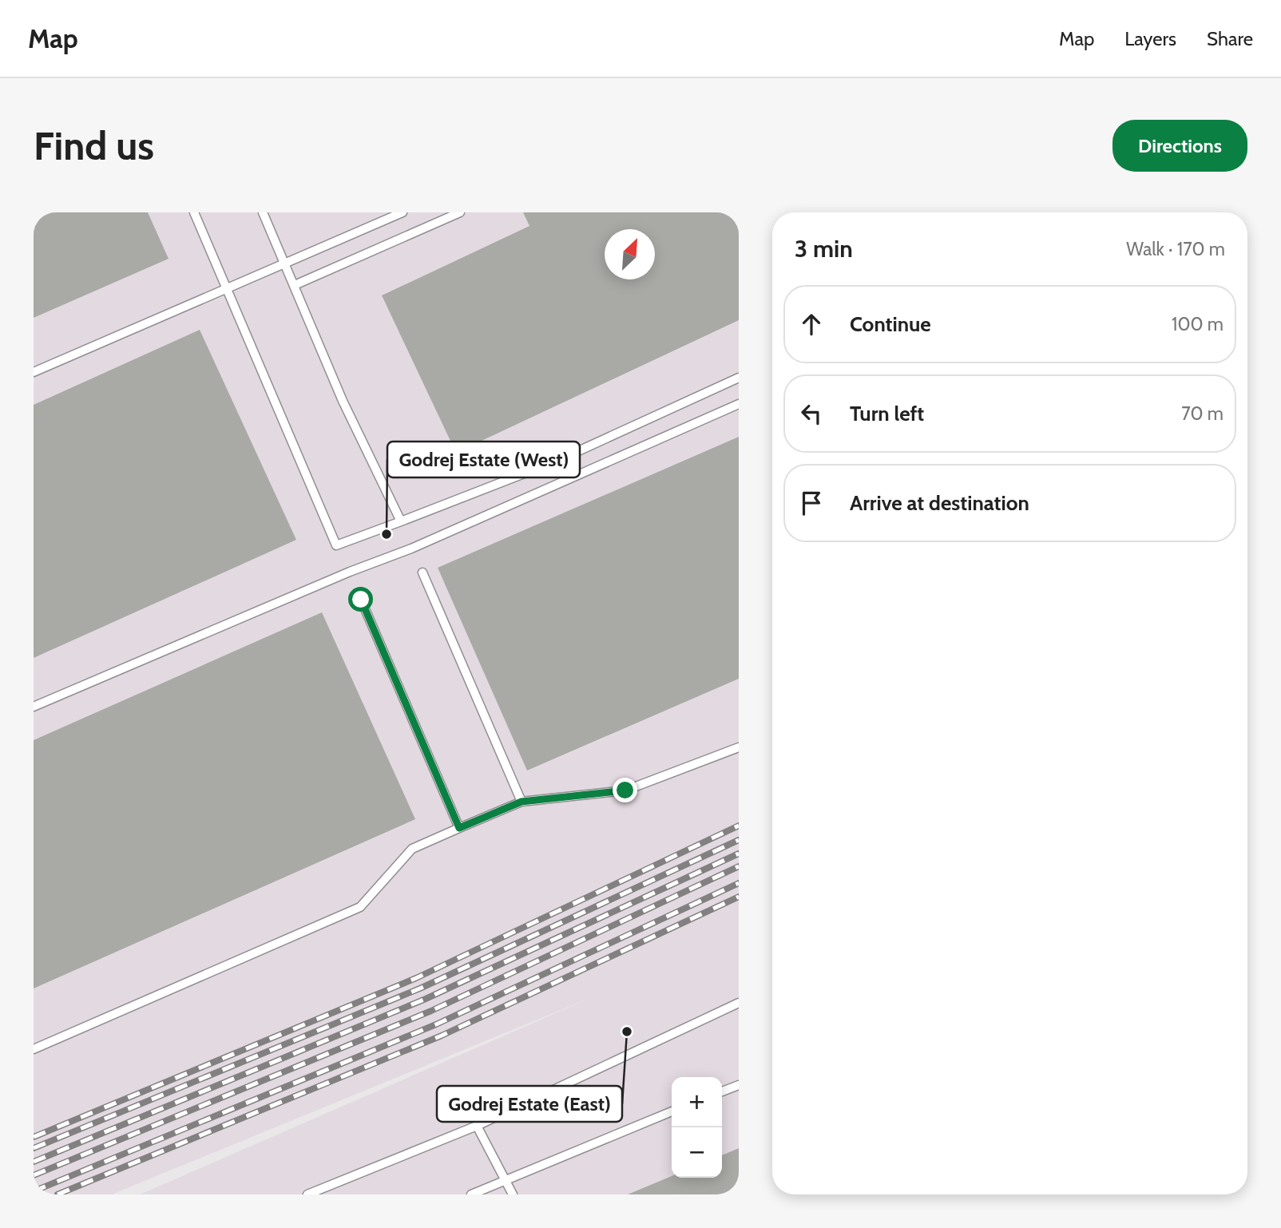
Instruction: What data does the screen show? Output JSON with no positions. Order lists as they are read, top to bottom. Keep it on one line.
{"places":["Godrej Estate (West)","Godrej Estate (East)"],"north":"top right","page":{"header":"Map","nav":["Map","Layers","Share"],"buttons":"Directions","title":"Find us","heading":["3 min","Walk · 170 m"],"list":[["Continue","100 m"],["Turn left","70 m"],"Arrive at destination"],"map_buttons":["+","−"]}}
